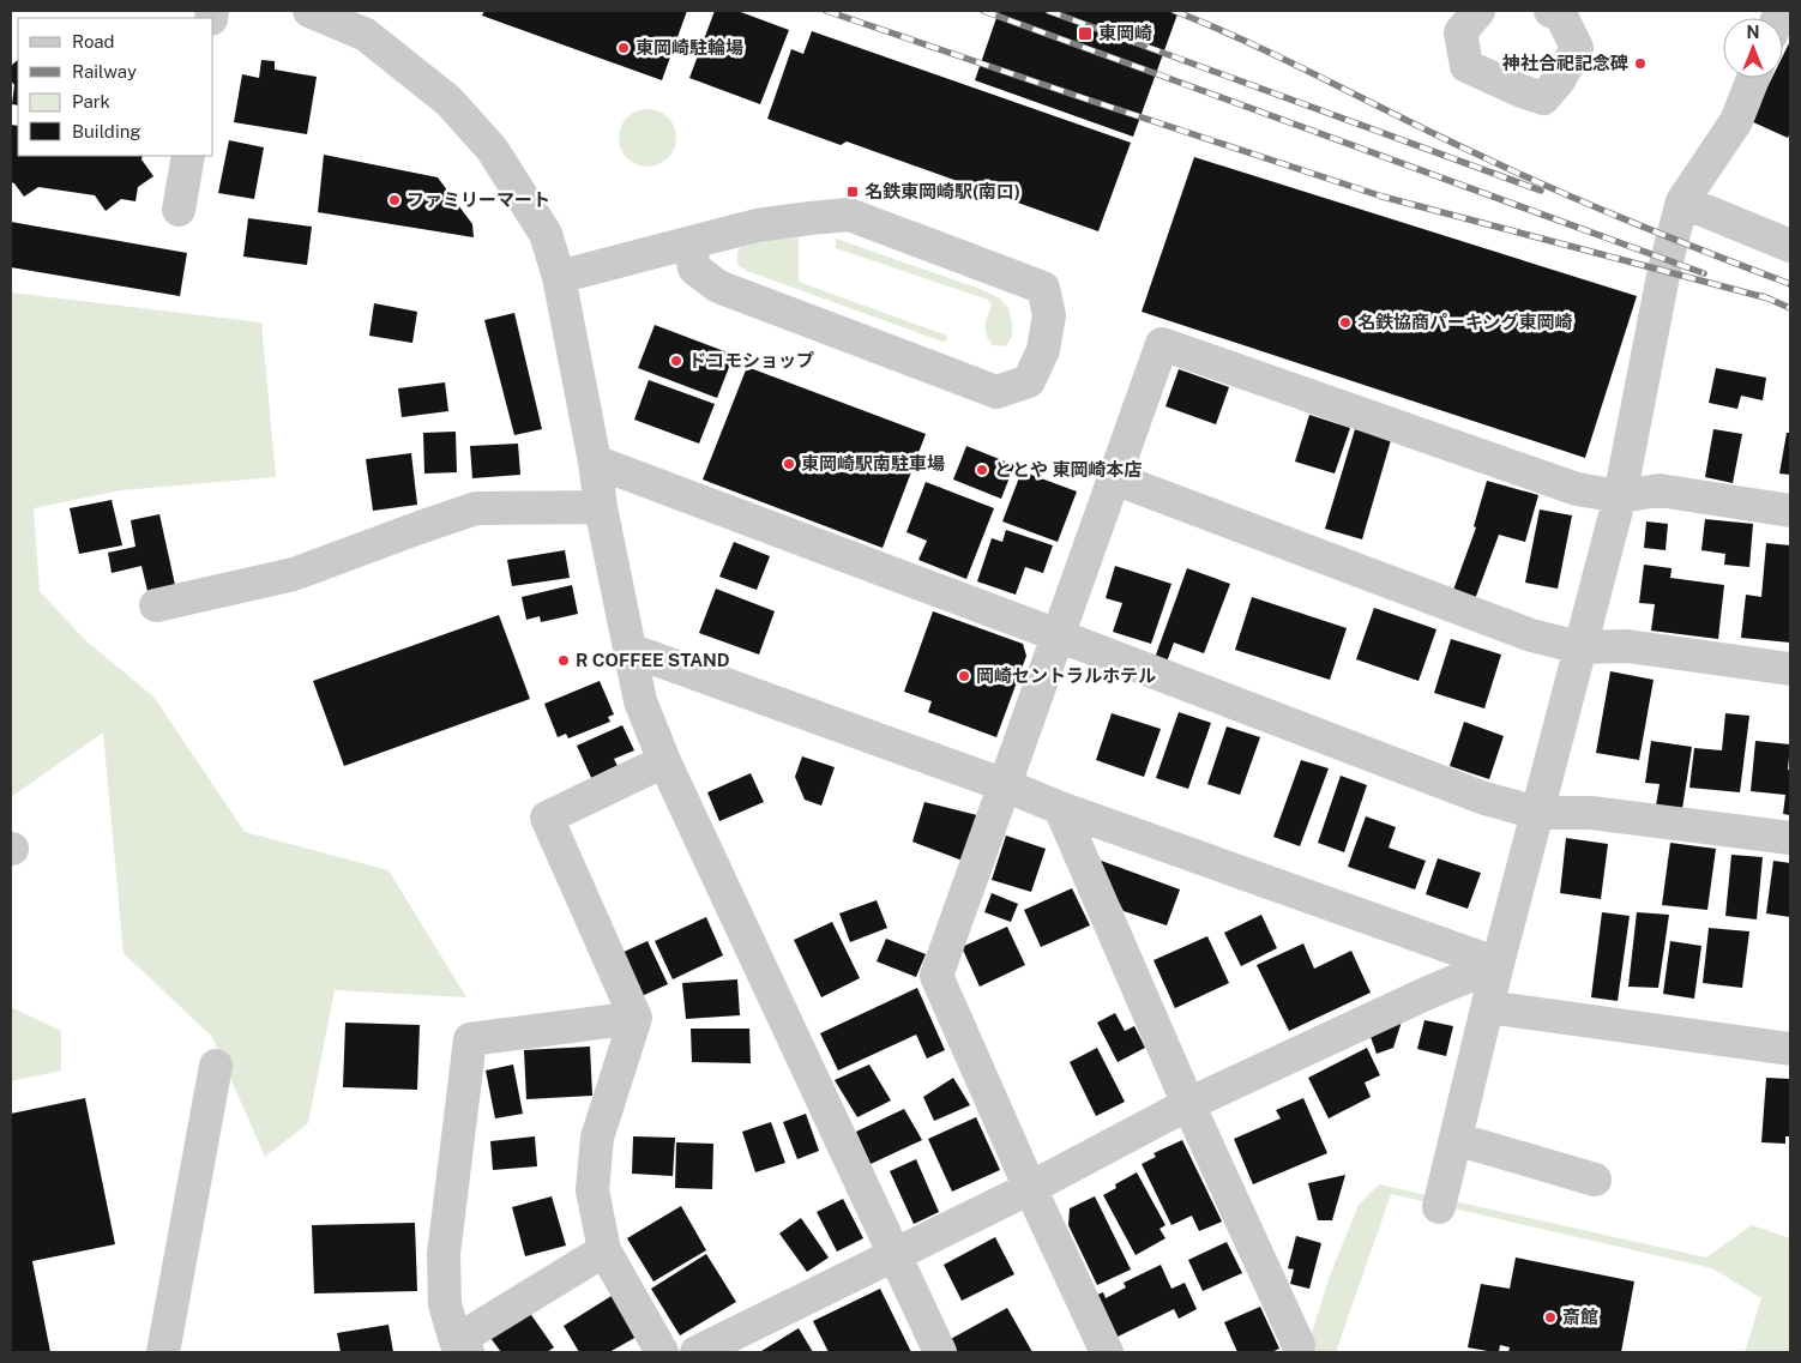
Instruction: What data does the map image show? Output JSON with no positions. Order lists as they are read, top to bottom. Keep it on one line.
{"places":{"transit":["東岡崎","名鉄東岡崎駅(南口)"],"other":["東岡崎駐輪場","神社合祀記念碑","ファミリーマート","名鉄協商パーキング東岡崎","ドコモショップ","東岡崎駅南駐車場","ととや 東岡崎本店","R COFFEE STAND","岡崎セントラルホテル","斎館"]},"legend":["Road","Railway","Park","Building"],"north":"top"}
